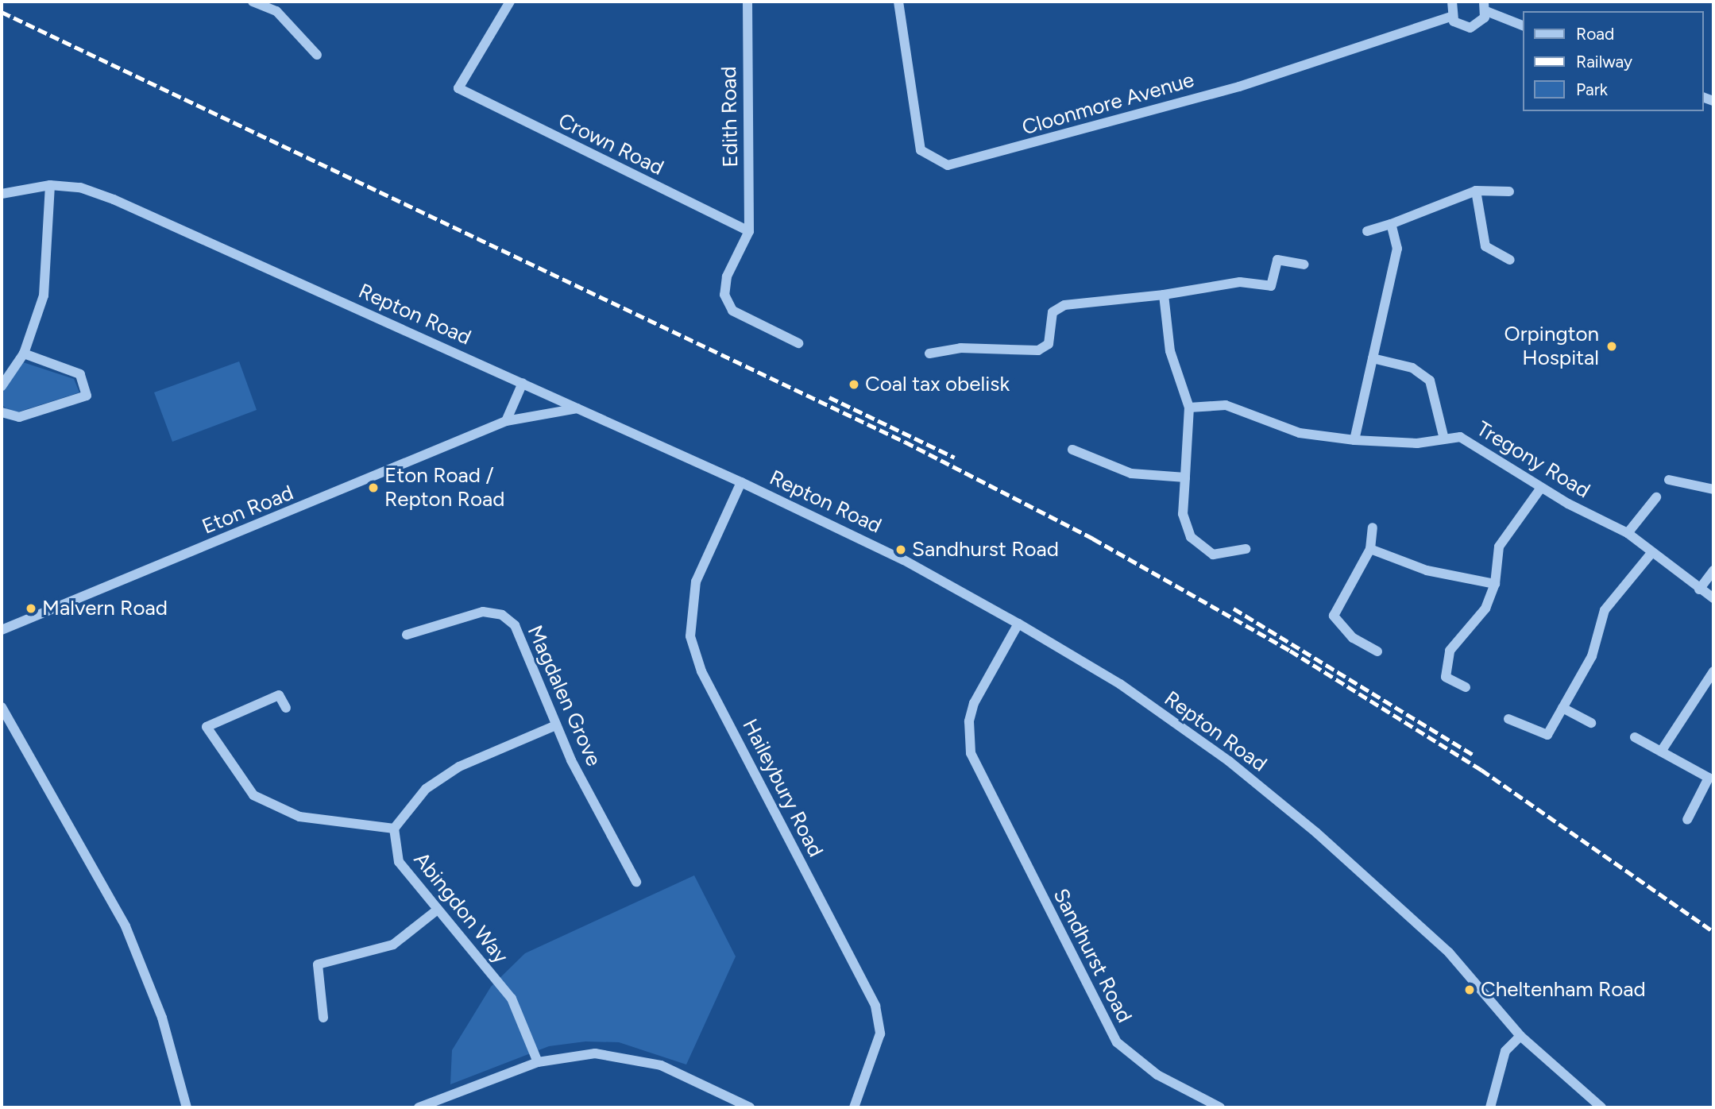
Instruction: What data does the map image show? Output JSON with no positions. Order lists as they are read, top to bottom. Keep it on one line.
{"streets":{"street":["Cloonmore Avenue","Edith Road","Crown Road","Repton Road","Tregony Road","Eton Road","Magdalen Grove","Haileybury Road","Abingdon Way","Sandhurst Road"]},"crossings":[["Edith Road","Crown Road"],["Repton Road","Eton Road"],["Repton Road","Haileybury Road"],["Repton Road","Sandhurst Road"]],"places":["Orpington Hospital","Coal tax obelisk","Eton Road / Repton Road","Sandhurst Road","Malvern Road","Cheltenham Road"],"legend":["Road","Railway","Park"]}
